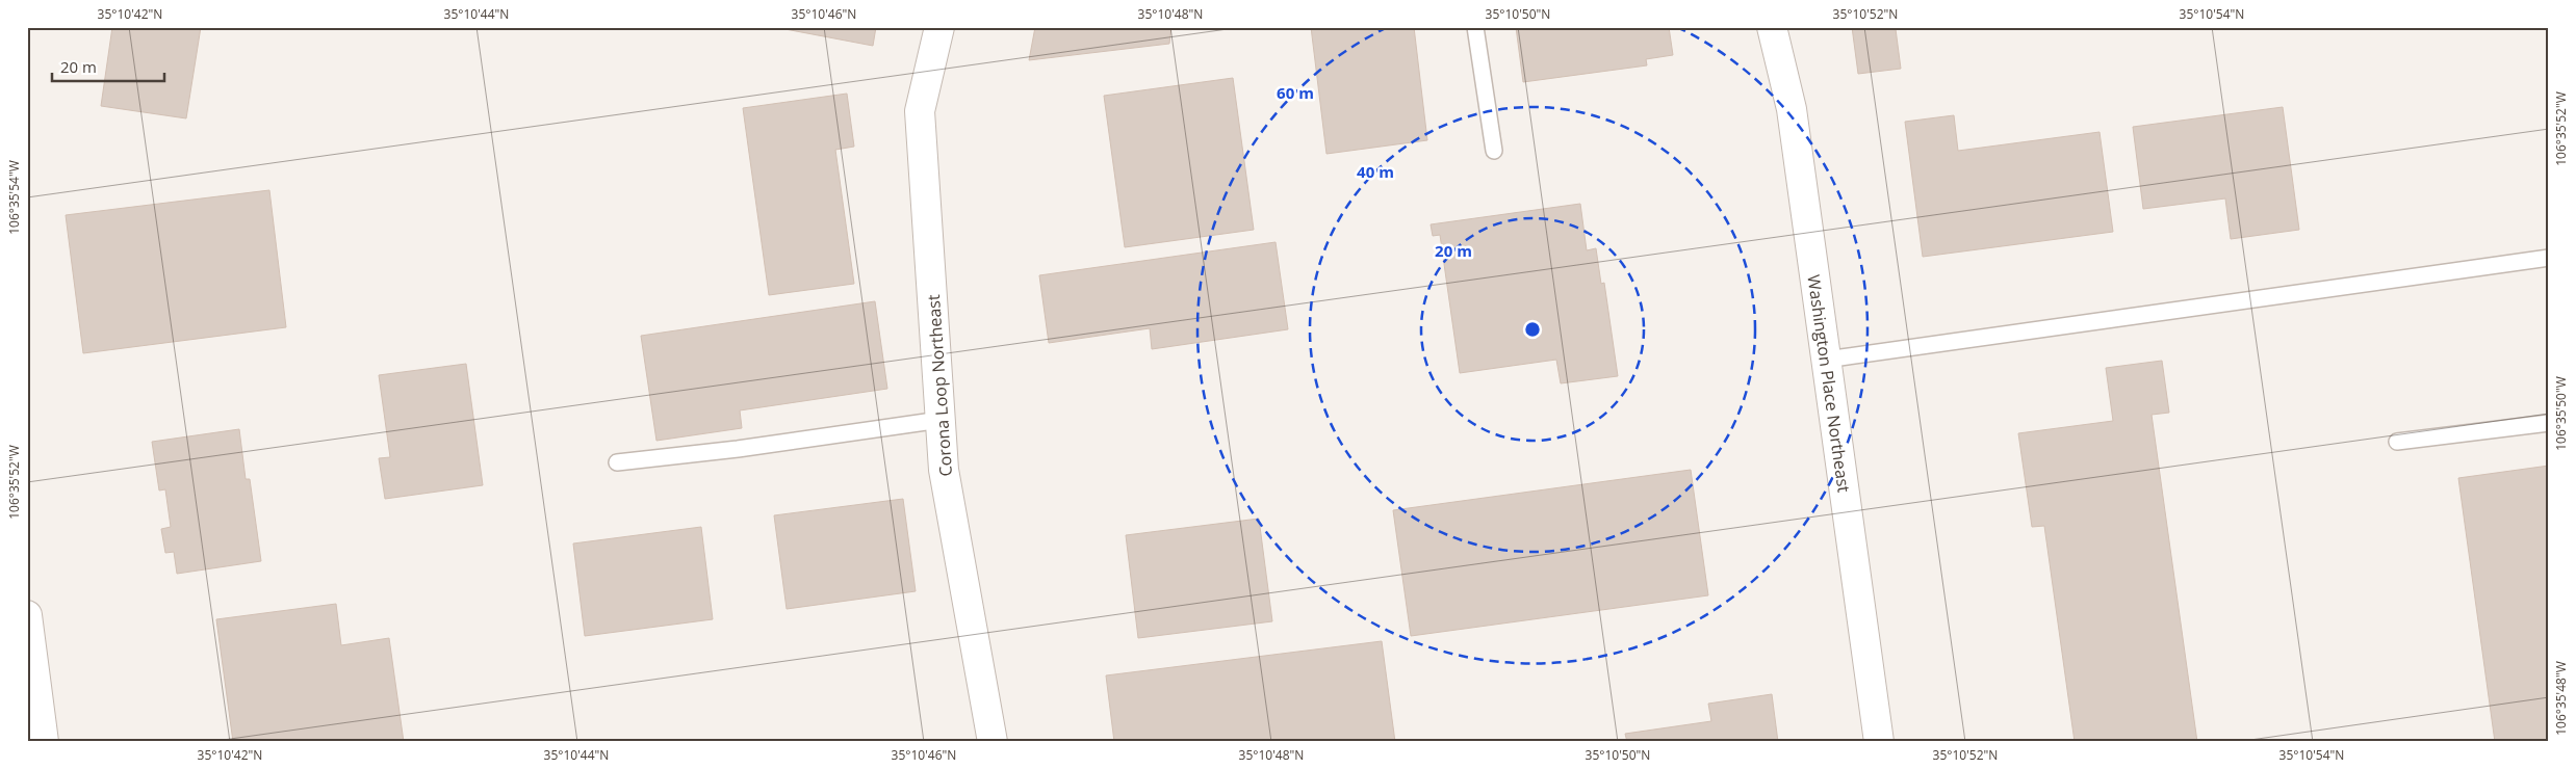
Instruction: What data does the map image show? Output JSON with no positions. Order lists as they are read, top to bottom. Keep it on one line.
{"streets":{"street":["Washington Place Northeast","Corona Loop Northeast"]},"scale_bar":"20 m","coordinates":["35°10'42\"N","35°10'44\"N","35°10'46\"N","35°10'48\"N","35°10'50\"N","35°10'52\"N","35°10'54\"N","106°35'52\"W","106°35'54\"W","106°35'50\"W","106°35'48\"W"],"rings":["60 m","40 m","20 m"]}
